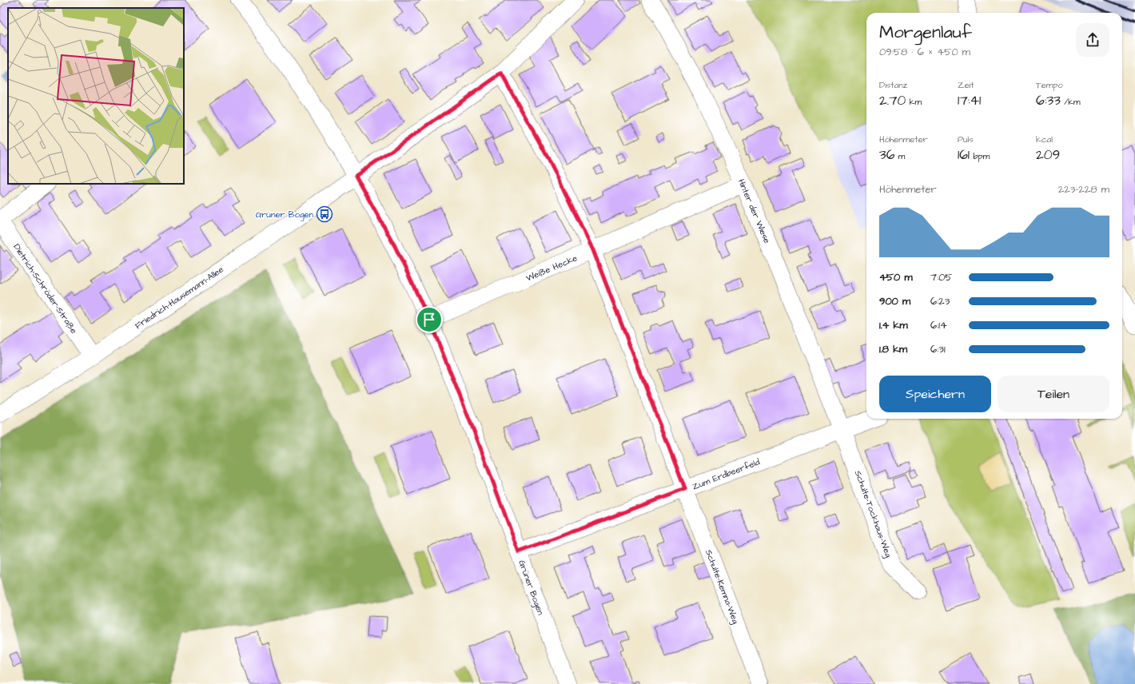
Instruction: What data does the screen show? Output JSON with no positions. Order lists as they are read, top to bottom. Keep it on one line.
{"streets":{"street":["Hinter der Wiese","Weiße Hecke","Dietrich-Schröder-Straße","Friedrich-Hausemann-Allee","Zum Erdbeerfeld","Schulte-Tockhaus-Weg","Schulte-Kemna-Weg","Grüner Bogen"]},"crossings":[["Hinter der Wiese","Weiße Hecke"],["Hinter der Wiese","Zum Erdbeerfeld"],["Hinter der Wiese","Schulte-Tockhaus-Weg"],["Weiße Hecke","Schulte-Kemna-Weg"],["Weiße Hecke","Grüner Bogen"],["Dietrich-Schröder-Straße","Friedrich-Hausemann-Allee"],["Friedrich-Hausemann-Allee","Schulte-Kemna-Weg"],["Friedrich-Hausemann-Allee","Grüner Bogen"],["Zum Erdbeerfeld","Schulte-Tockhaus-Weg"],["Zum Erdbeerfeld","Schulte-Kemna-Weg"],["Zum Erdbeerfeld","Grüner Bogen"]],"places":{"bus stop":["Grüner Bogen"]},"page":{"heading":["Morgenlauf","09:58 · 6 × 450 m"],"stats":[["Distanz","2.70 km"],["Zeit","17:41"],["Tempo","6:33 /km"],["Höhenmeter","36 m"],["Puls","161 bpm"],["kcal","209"]],"chart":["Höhenmeter","223–228 m"],"list":[{"name":"450 m","note":"7:05"},{"name":"900 m","note":"6:23"},{"name":"1.4 km","note":"6:14"},{"name":"1.8 km","note":"6:31"}],"buttons":["Speichern","Teilen"]}}
